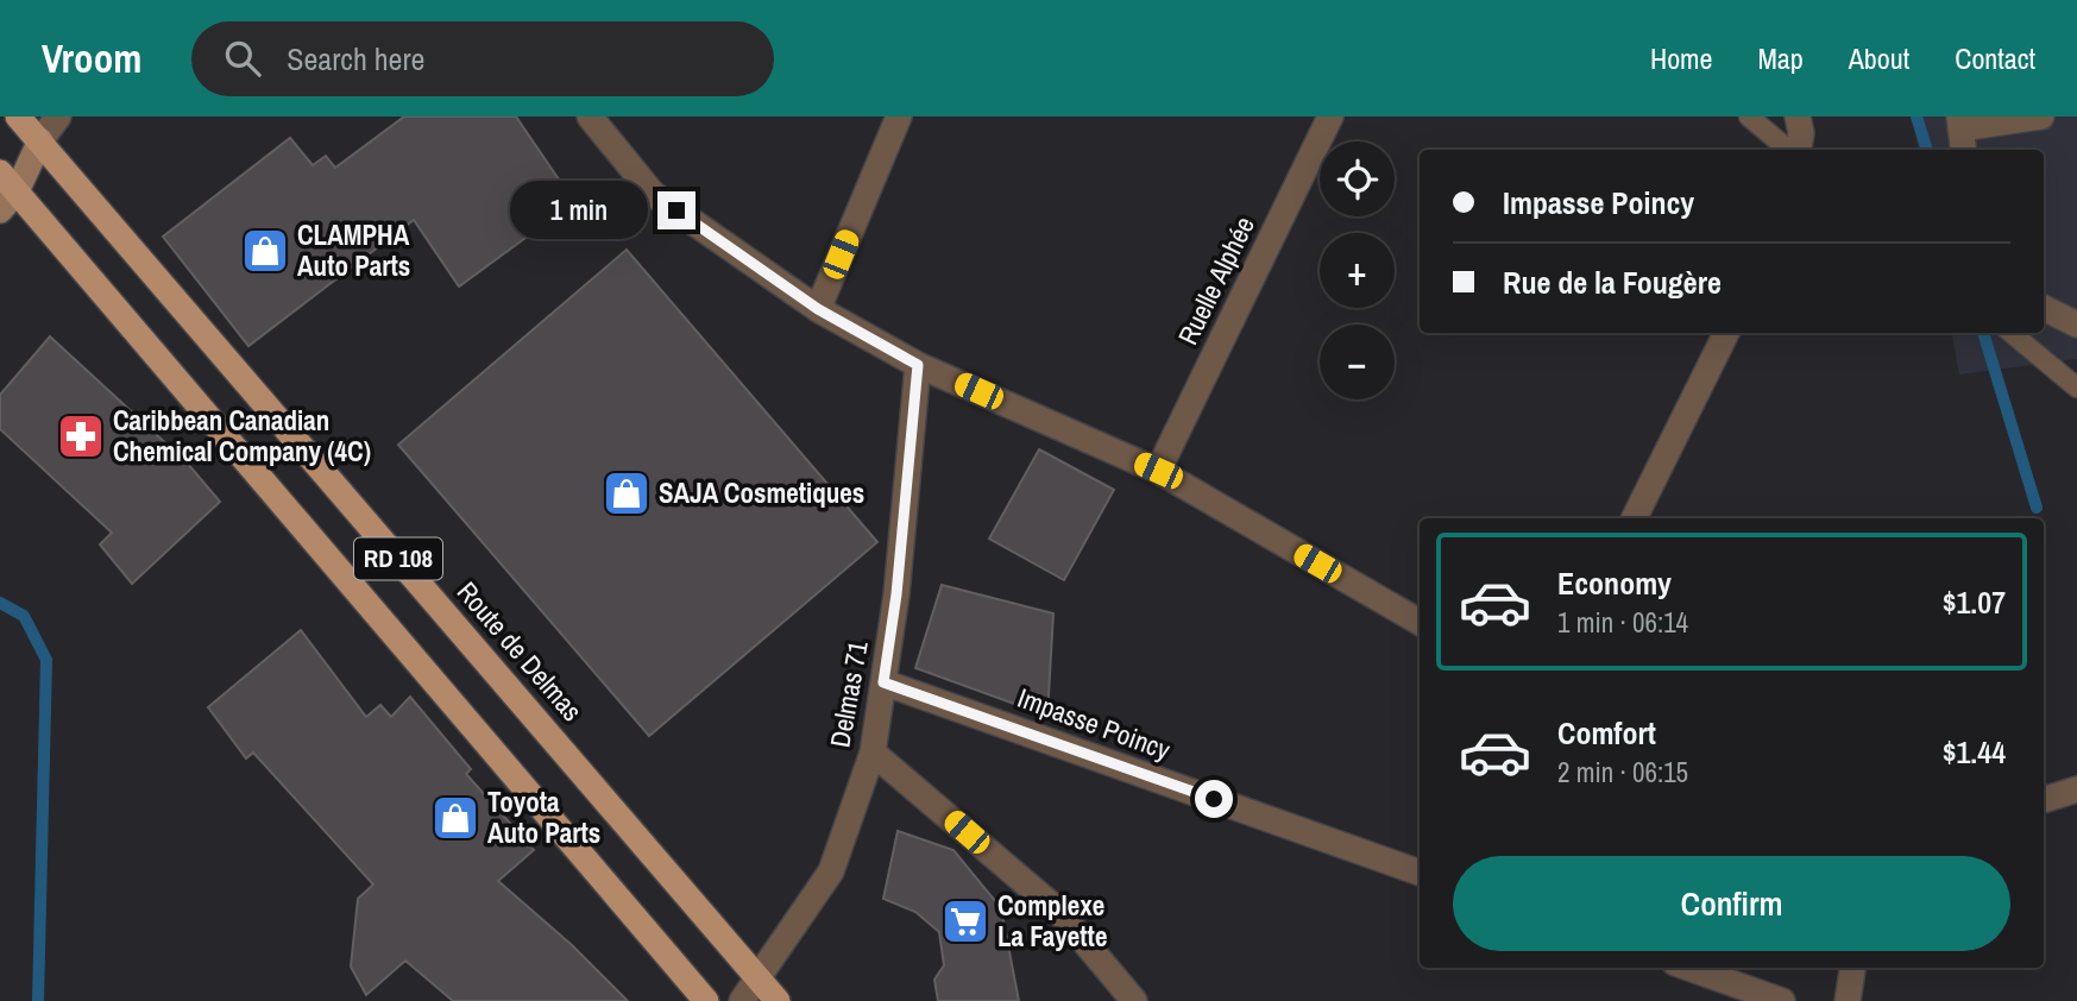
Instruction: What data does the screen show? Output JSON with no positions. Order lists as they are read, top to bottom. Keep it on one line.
{"streets":{"main road":["RD 108","Route de Delmas"],"street":["Ruelle Alphée","Delmas 71","Impasse Poincy"]},"crossings":[["Route de Delmas","Delmas 71"],["Delmas 71","Impasse Poincy"]],"places":{"shop":["CLAMPHA Auto Parts","SAJA Cosmetiques","Toyota Auto Parts"],"pharmacy":["Caribbean Canadian Chemical Company (4C)"],"supermarket":["Complexe La Fayette"]},"page":{"header":"Vroom","search":"Search here","nav":["Home","Map","About","Contact"],"map_buttons":["+","−"],"banner":["Impasse Poincy","Rue de la Fougère"],"bubble":"1 min","list":[{"name":"Economy","note":"1 min · 06:14","value":"$1.07"},{"name":"Comfort","note":"2 min · 06:15","value":"$1.44"}],"buttons":"Confirm"}}
